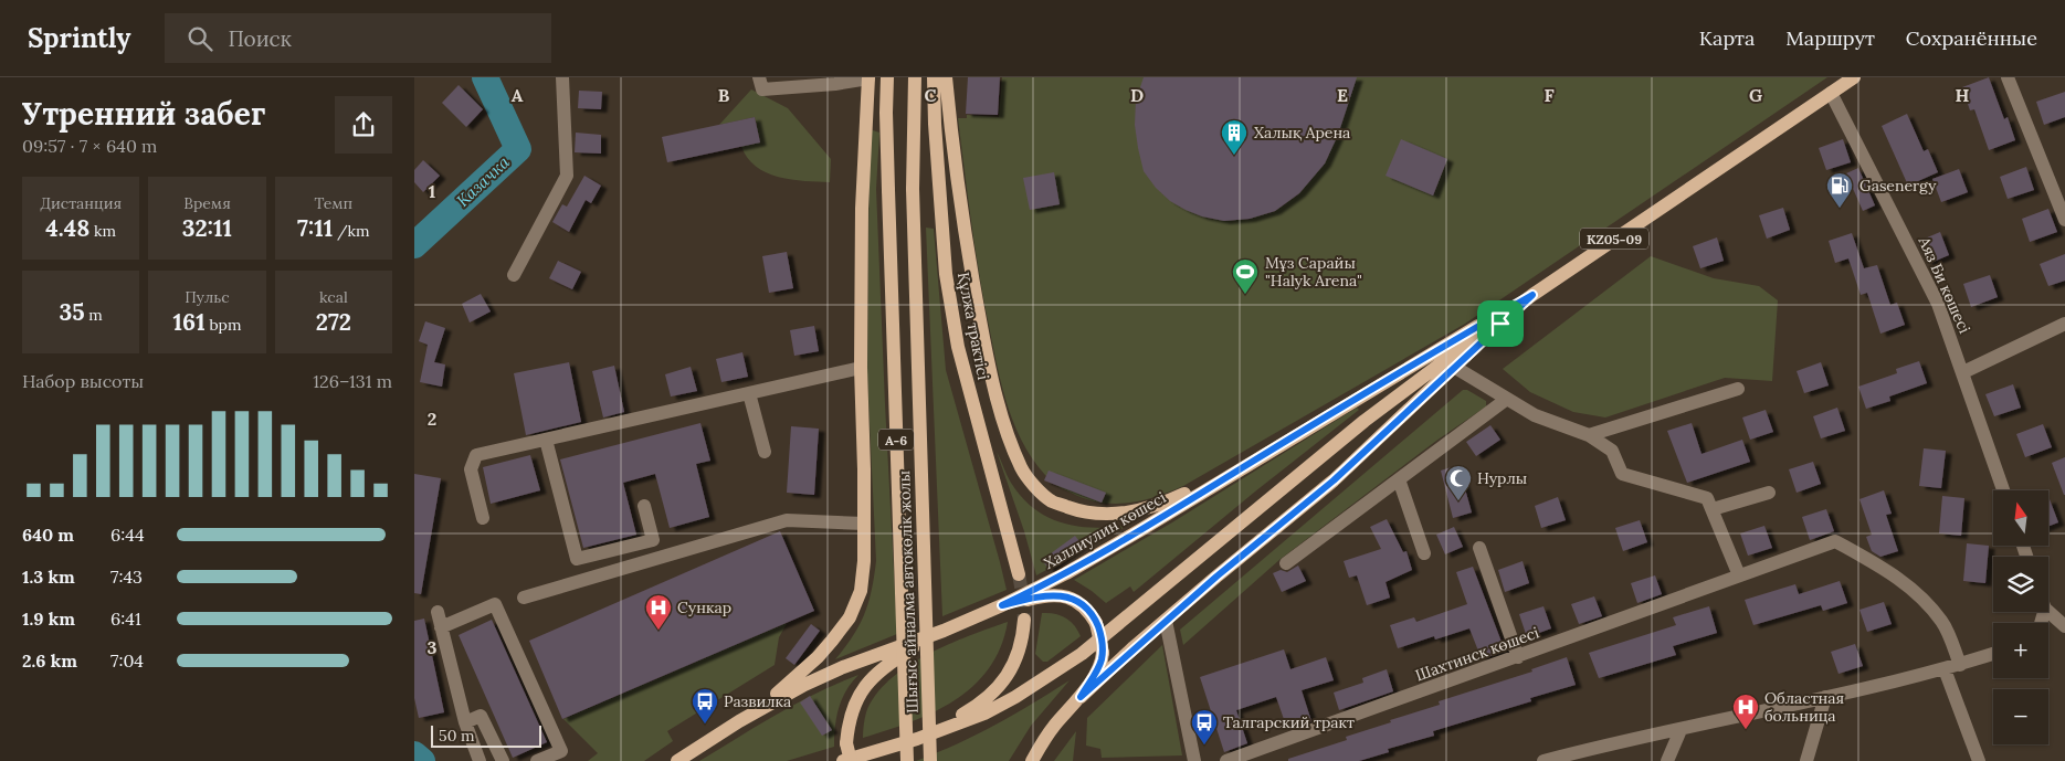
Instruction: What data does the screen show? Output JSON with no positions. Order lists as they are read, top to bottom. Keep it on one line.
{"streets":{"main road":["KZ05-09","Құлжа трактісі","A-6","Халлиулин көшесі","Шығыс айналма автокөлік жолы"],"street":["Аяз Би көшесі","Шахтинск көшесі"]},"crossings":[["KZ05-09","Аяз Би көшесі"],["KZ05-09","Халлиулин көшесі"]],"water":["Казачка"],"places":{"building":["Халық Арена"],"fuel station":["Gasenergy"],"sports":["Мұз Сарайы \"Halyk Arena\""],"mosque":["Нурлы"],"hospital":["Сункар","Областная больница"],"bus stop":["Развилка","Талгарский тракт"]},"scale_bar":"50 m","north":"top","page":{"header":"Sprintly","search":"Поиск","nav":["Карта","Маршрут","Сохранённые"],"heading":["Утренний забег","09:57 · 7 × 640 m"],"stats":[["Дистанция","4.48 km"],["Время","32:11"],["Темп","7:11 /km"],["35 m"],["Пульс","161 bpm"],["kcal","272"]],"chart":["Набор высоты","126–131 m"],"map_buttons":["+","−"],"list":[{"name":"640 m","note":"6:44"},{"name":"1.3 km","note":"7:43"},{"name":"1.9 km","note":"6:41"},{"name":"2.6 km","note":"7:04"}],"scale":"50 m"},"grid":{"columns":["A","B","C","D","E","F","G","H"],"rows":["1","2","3"]}}
